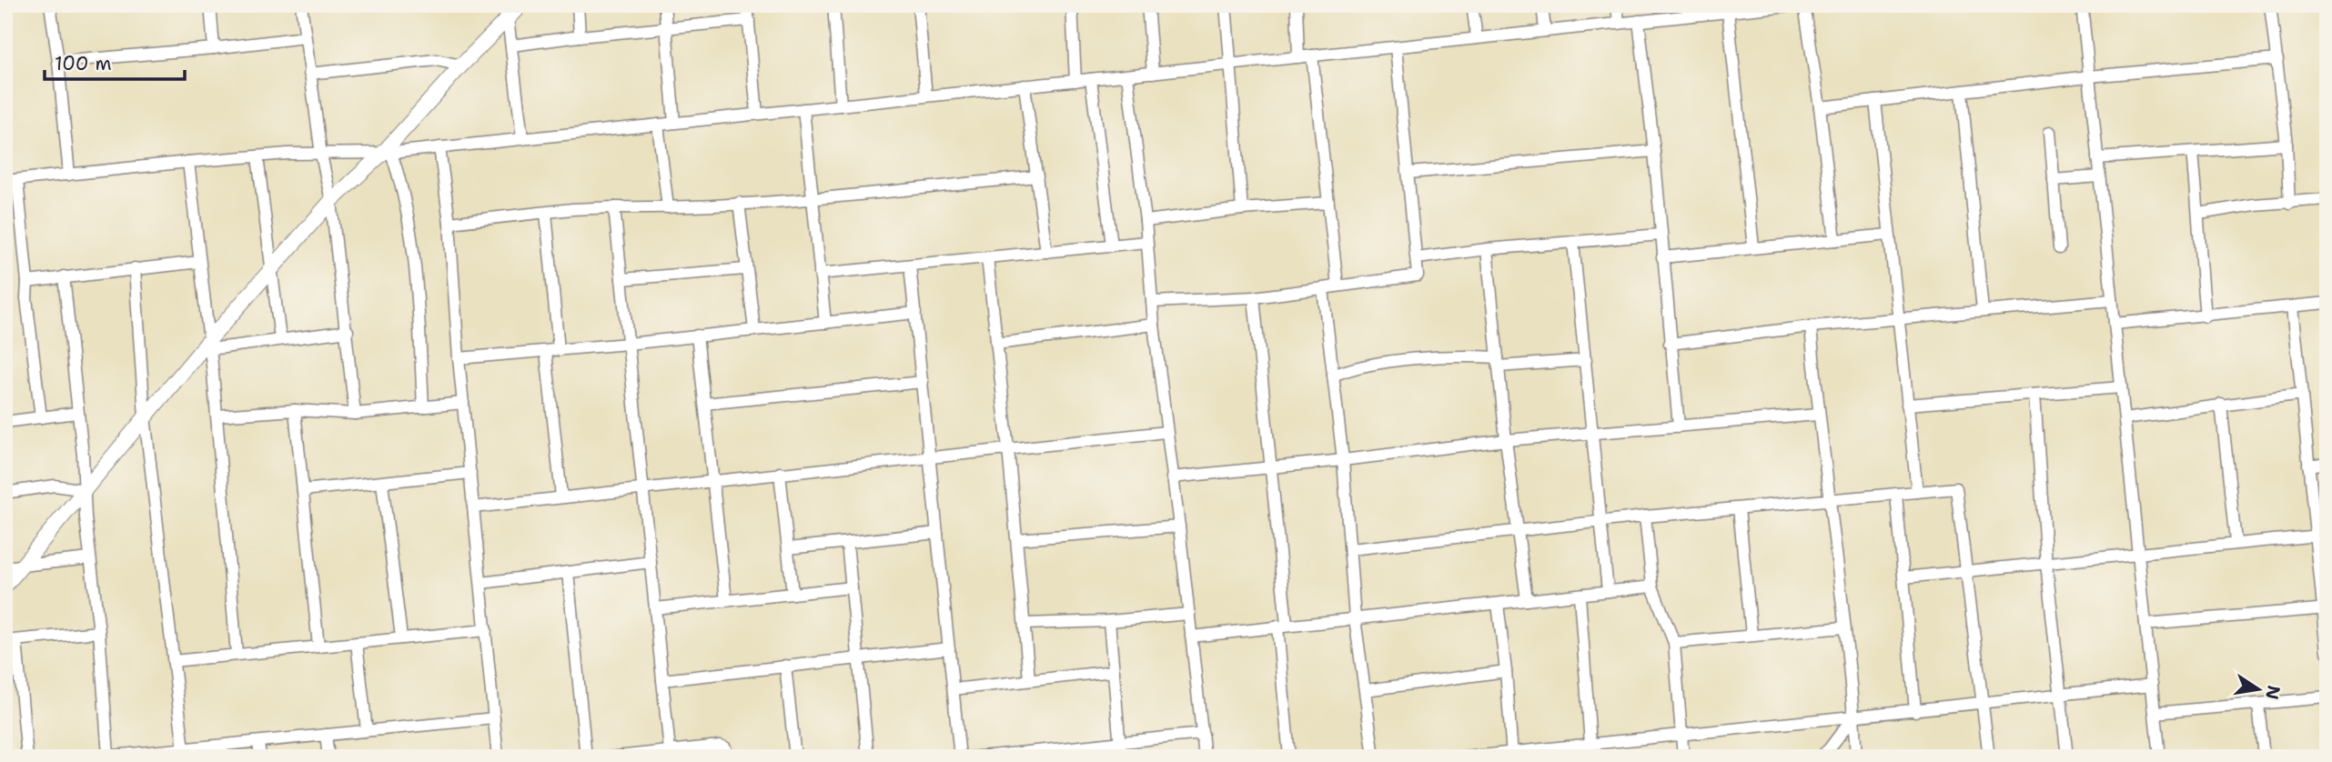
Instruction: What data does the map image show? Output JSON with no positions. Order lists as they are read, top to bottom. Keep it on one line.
{"scale_bar":"100 m","north":"right"}
